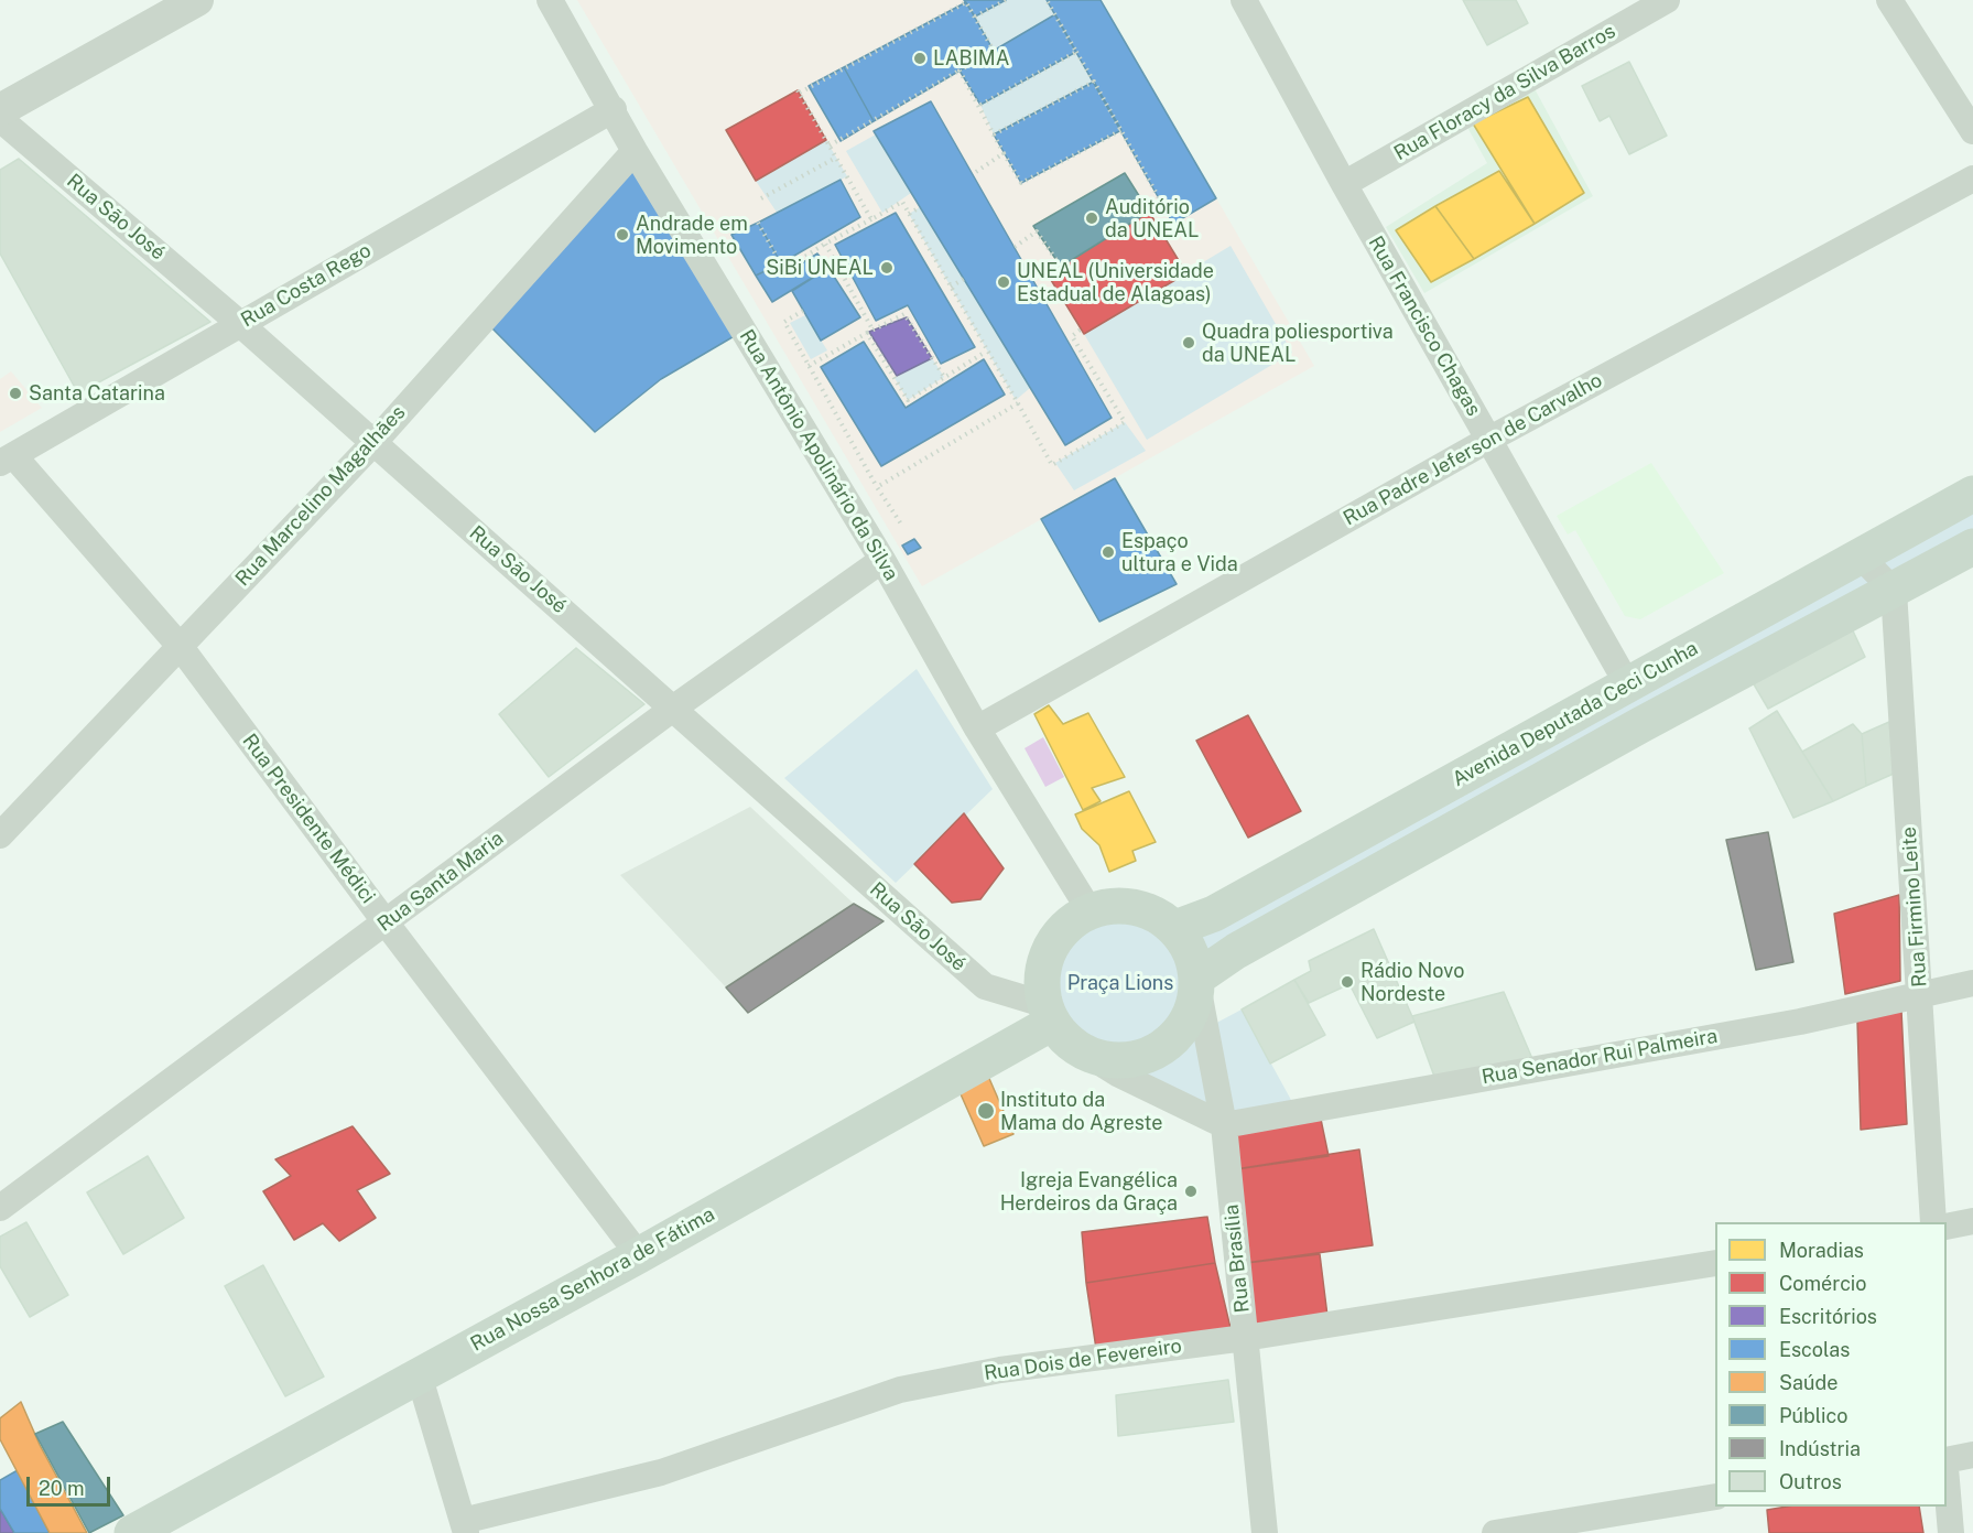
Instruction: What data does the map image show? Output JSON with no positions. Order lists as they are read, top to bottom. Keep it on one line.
{"streets":{"main road":["Avenida Deputada Ceci Cunha","Rua Nossa Senhora de Fátima"],"street":["Rua Floracy da Silva Barros","Rua São José","Rua Costa Rego","Rua Francisco Chagas","Rua Padre Jeferson de Carvalho","Rua Antônio Apolinário da Silva","Rua Marcelino Magalhães","Rua Presidente Médici","Rua Santa Maria","Rua Firmino Leite","Rua Senador Rui Palmeira","Rua Brasília","Rua Dois de Fevereiro"]},"crossings":[["Rua Floracy da Silva Barros","Rua Francisco Chagas"],["Rua São José","Rua Costa Rego"],["Rua São José","Rua Antônio Apolinário da Silva"],["Rua São José","Rua Marcelino Magalhães"],["Rua São José","Avenida Deputada Ceci Cunha"],["Rua São José","Rua Santa Maria"],["Rua São José","Rua Brasília"],["Rua São José","Rua Nossa Senhora de Fátima"],["Rua Costa Rego","Rua Antônio Apolinário da Silva"],["Rua Costa Rego","Rua Presidente Médici"],["Rua Francisco Chagas","Rua Padre Jeferson de Carvalho"],["Rua Francisco Chagas","Avenida Deputada Ceci Cunha"],["Rua Padre Jeferson de Carvalho","Rua Antônio Apolinário da Silva"],["Rua Antônio Apolinário da Silva","Rua Marcelino Magalhães"],["Rua Antônio Apolinário da Silva","Avenida Deputada Ceci Cunha"],["Rua Antônio Apolinário da Silva","Rua Santa Maria"],["Rua Antônio Apolinário da Silva","Rua Brasília"],["Rua Antônio Apolinário da Silva","Rua Nossa Senhora de Fátima"],["Rua Marcelino Magalhães","Rua Presidente Médici"],["Avenida Deputada Ceci Cunha","Rua Firmino Leite"],["Avenida Deputada Ceci Cunha","Rua Brasília"],["Avenida Deputada Ceci Cunha","Rua Nossa Senhora de Fátima"],["Rua Presidente Médici","Rua Santa Maria"],["Rua Presidente Médici","Rua Nossa Senhora de Fátima"],["Rua Firmino Leite","Rua Senador Rui Palmeira"],["Rua Senador Rui Palmeira","Rua Brasília"],["Rua Brasília","Rua Nossa Senhora de Fátima"],["Rua Brasília","Rua Dois de Fevereiro"]],"parks":["Praça Lions"],"places":["LABIMA","Auditório da UNEAL","Andrade em Movimento","SiBi UNEAL","UNEAL (Universidade Estadual de Alagoas)","Quadra poliesportiva da UNEAL","Santa Catarina","Espaço ultura e Vida","Rádio Novo Nordeste","Instituto da Mama do Agreste","Igreja Evangélica Herdeiros da Graça"],"legend":["Moradias","Comércio","Escritórios","Escolas","Saúde","Público","Indústria","Outros"],"scale_bar":"20 m"}
